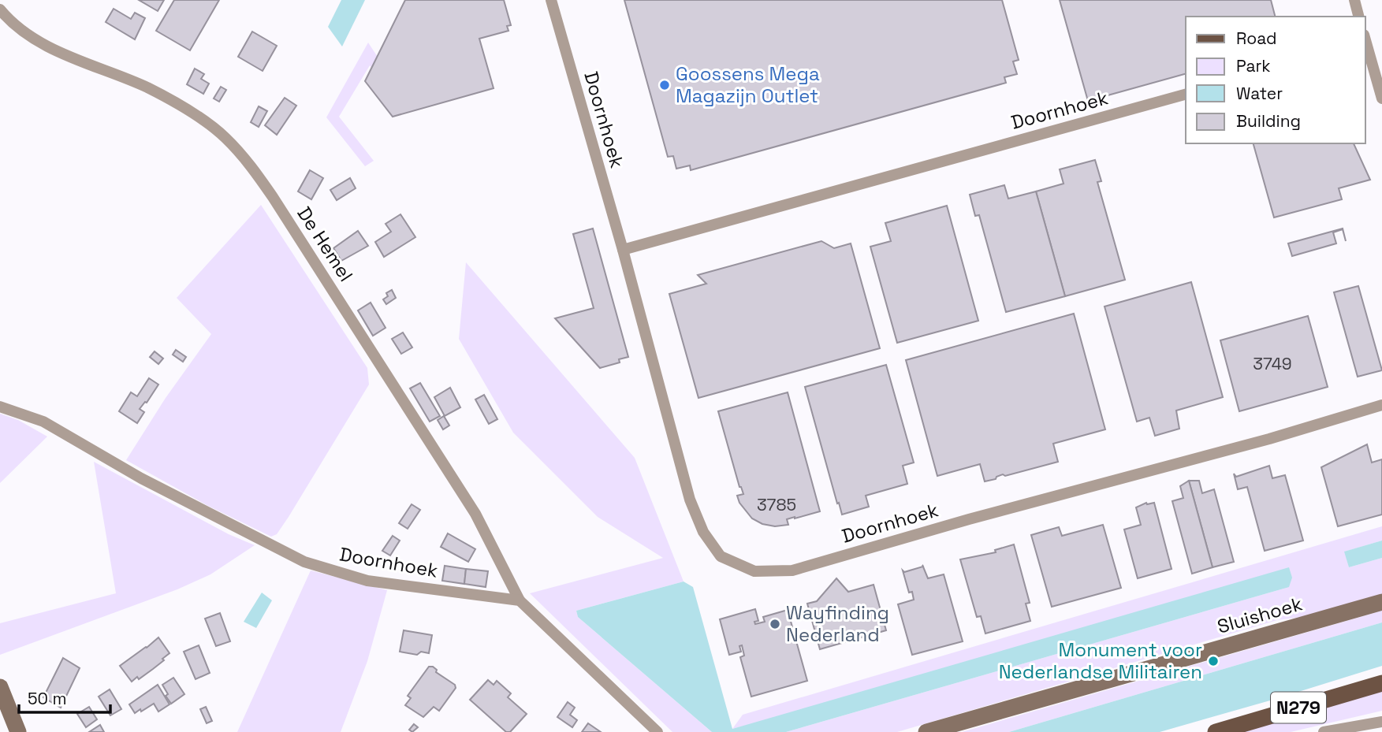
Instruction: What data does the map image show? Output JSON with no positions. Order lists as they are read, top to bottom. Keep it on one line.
{"streets":{"main road":["N279"],"street":["Doornhoek","De Hemel","Sluishoek"]},"crossings":[["Doornhoek","De Hemel"]],"places":["Goossens Mega Magazijn Outlet","Wayfinding Nederland","Monument voor Nederlandse Militairen"],"house_numbers":["3749","3785"],"legend":["Road","Park","Water","Building"],"scale_bar":"50 m"}
